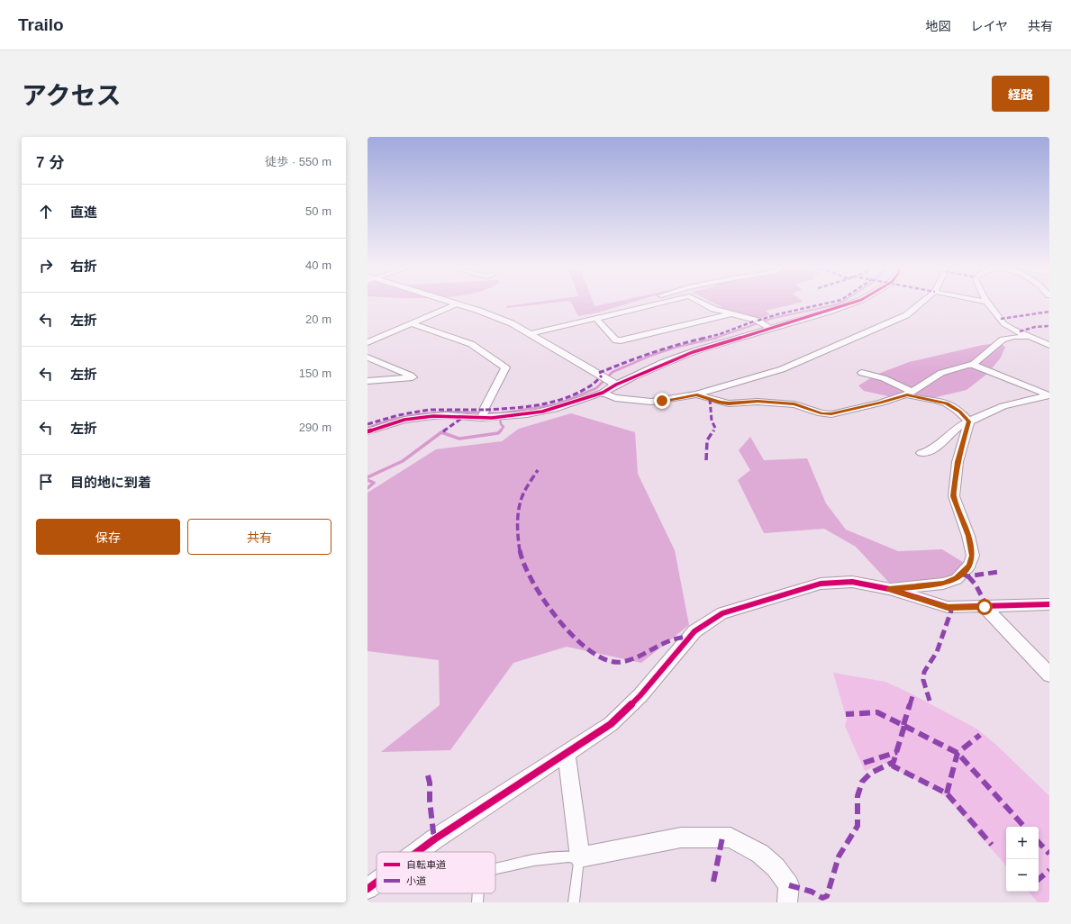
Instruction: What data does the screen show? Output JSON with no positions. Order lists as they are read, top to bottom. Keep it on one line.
{"legend":["自転車道","小道"],"page":{"header":"Trailo","nav":["地図","レイヤ","共有"],"title":"アクセス","buttons":["経路",["保存","共有"]],"heading":["7 分","徒歩 · 550 m"],"list":[["直進","50 m"],["右折","40 m"],["左折","20 m"],["左折","150 m"],["左折","290 m"],"目的地に到着"],"map_buttons":["+","−"]}}
